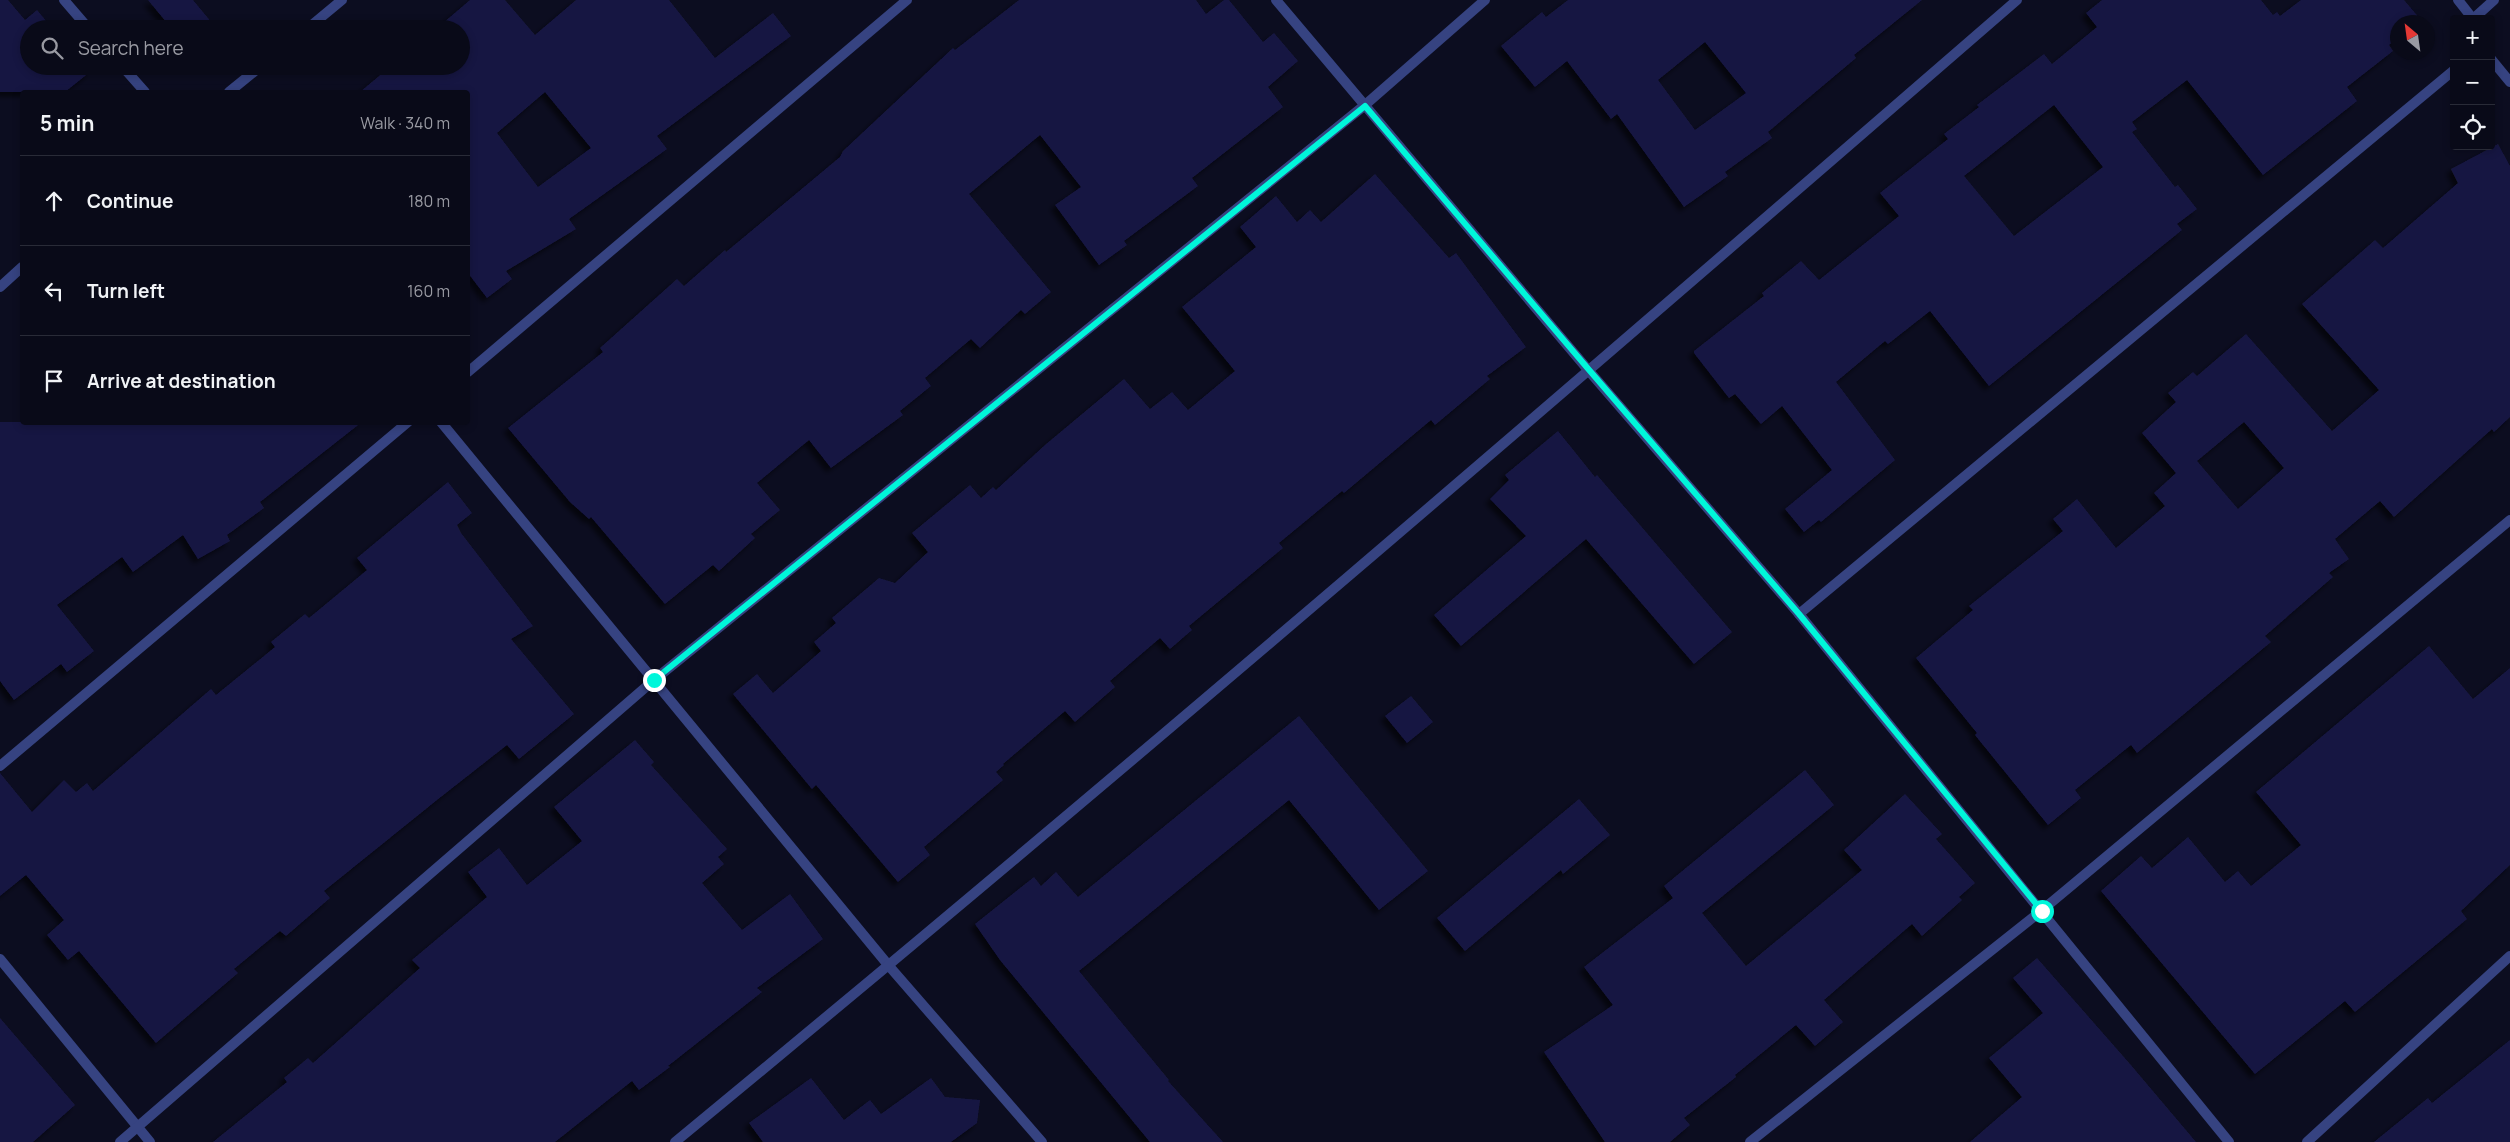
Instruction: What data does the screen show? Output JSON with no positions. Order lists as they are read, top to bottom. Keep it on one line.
{"north":"top left","page":{"map_buttons":["+","−"],"search":"Search here","heading":["5 min","Walk · 340 m"],"list":[["Continue","180 m"],["Turn left","160 m"],"Arrive at destination"]}}
